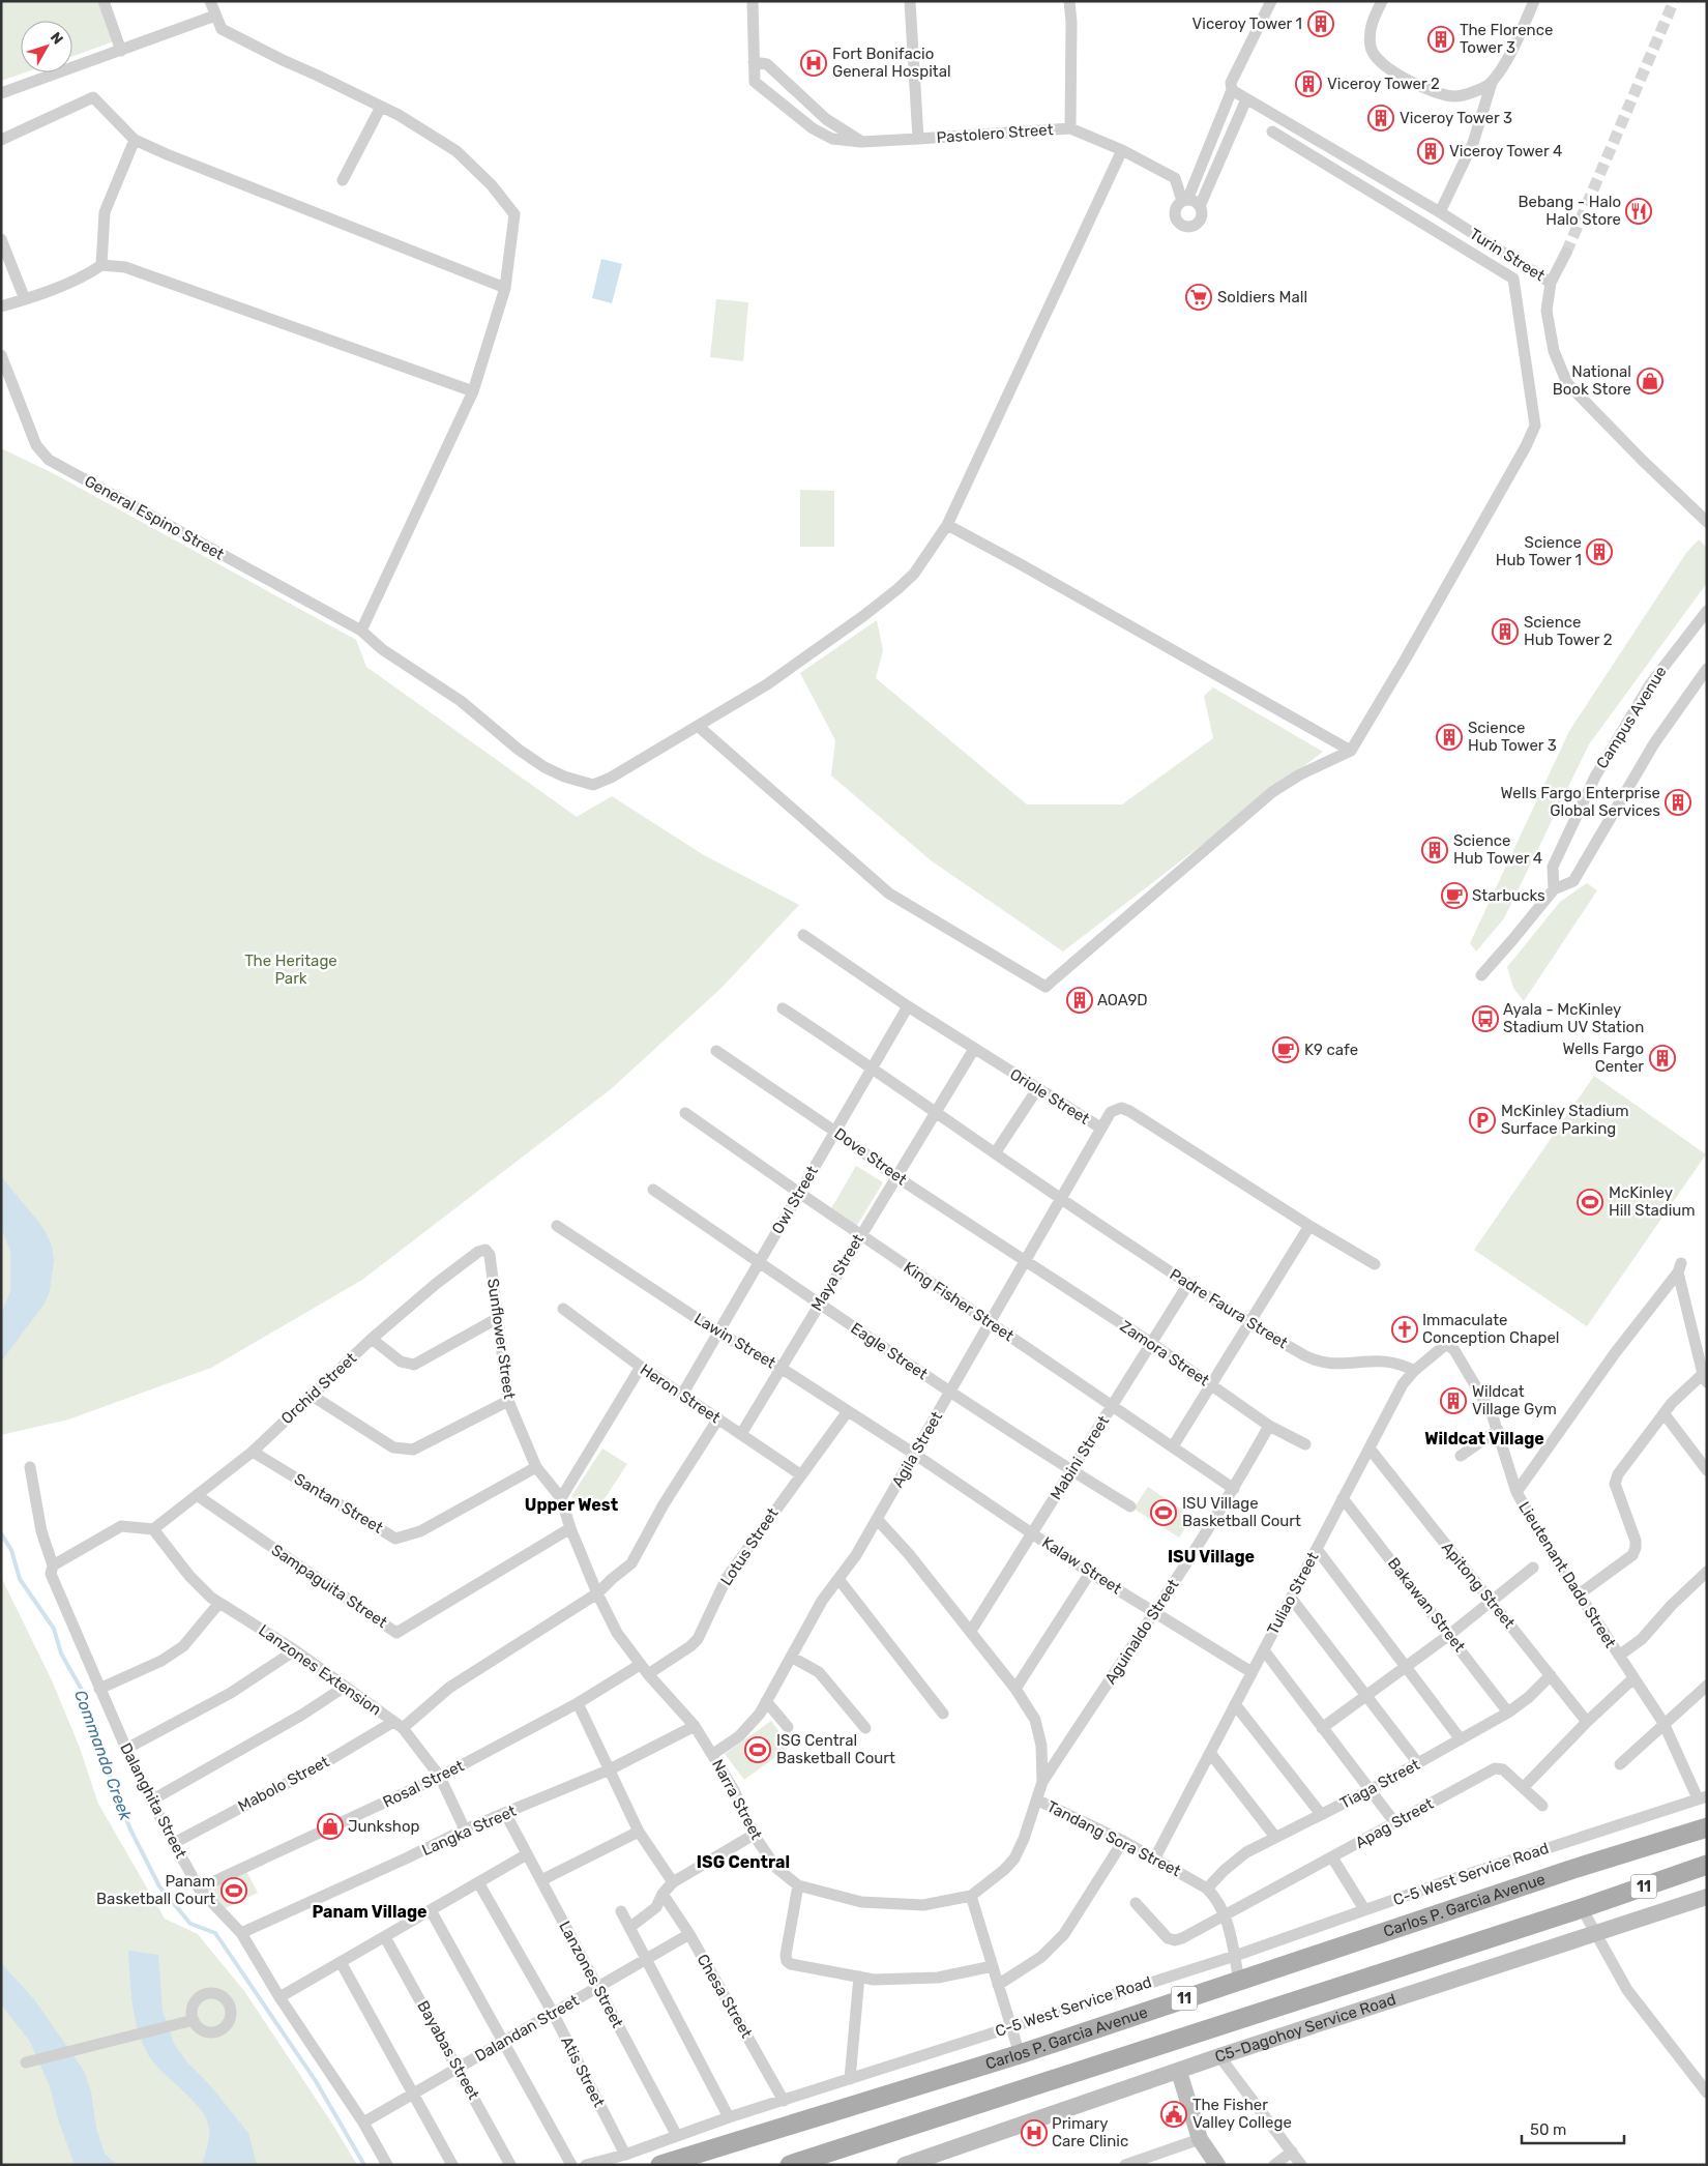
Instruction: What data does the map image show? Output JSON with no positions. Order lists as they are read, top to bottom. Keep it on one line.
{"streets":{"main road":["11","Carlos P. Garcia Avenue","C5-Dagohoy Service Road"],"street":["Pastolero Street","Turin Street","General Espino Street","Campus Avenue","Oriole Street","Dove Street","Owl Street","Maya Street","King Fisher Street","Padre Faura Street","Sunflower Street","Lawin Street","Eagle Street","Zamora Street","Orchid Street","Heron Street","Agila Street","Mabini Street","Santan Street","Lotus Street","Kalaw Street","Lieutenant Dado Street","Apitong Street","Sampaguita Street","Tuliao Street","Bakawan Street","Aguinaldo Street","Lanzones Extension","Mabolo Street","Rosal Street","Tiaga Street","Narra Street","Dalanghita Street","Apag Street","Langka Street","Tandang Sora Street","C-5 West Service Road","Lanzones Street","Chesa Street","Dalandan Street","Bayabas Street","Atis Street"]},"crossings":[["Pastolero Street","General Espino Street"],["Oriole Street","Owl Street"],["Oriole Street","Maya Street"],["Oriole Street","Agila Street"],["Dove Street","Owl Street"],["Dove Street","Maya Street"],["Dove Street","Zamora Street"],["Dove Street","Agila Street"],["Owl Street","King Fisher Street"],["Owl Street","Lawin Street"],["Owl Street","Eagle Street"],["Owl Street","Heron Street"],["Maya Street","King Fisher Street"],["Maya Street","Lawin Street"],["Maya Street","Eagle Street"],["Maya Street","Heron Street"],["King Fisher Street","Agila Street"],["King Fisher Street","Mabini Street"],["King Fisher Street","Aguinaldo Street"],["Padre Faura Street","Agila Street"],["Padre Faura Street","Mabini Street"],["Padre Faura Street","Tuliao Street"],["Sunflower Street","Orchid Street"],["Sunflower Street","Santan Street"],["Sunflower Street","Lotus Street"],["Sunflower Street","Sampaguita Street"],["Sunflower Street","Mabolo Street"],["Sunflower Street","Rosal Street"],["Sunflower Street","Narra Street"],["Lawin Street","Agila Street"],["Lawin Street","Lotus Street"],["Lawin Street","Kalaw Street"],["Eagle Street","Agila Street"],["Eagle Street","Mabini Street"],["Zamora Street","Agila Street"],["Zamora Street","Mabini Street"],["Zamora Street","Aguinaldo Street"],["Orchid Street","Santan Street"],["Orchid Street","Sampaguita Street"],["Orchid Street","Lanzones Extension"],["Heron Street","Lotus Street"],["Heron Street","Mabolo Street"],["Agila Street","Kalaw Street"],["Agila Street","Narra Street"],["Agila Street","Tandang Sora Street"],["Mabini Street","Kalaw Street"],["Mabini Street","Tandang Sora Street"],["Lotus Street","Narra Street"],["Kalaw Street","Tuliao Street"],["Kalaw Street","Aguinaldo Street"],["Lieutenant Dado Street","Tuliao Street"],["Lieutenant Dado Street","C-5 West Service Road"],["Apitong Street","Tuliao Street"],["Apitong Street","Tiaga Street"],["Tuliao Street","Bakawan Street"],["Tuliao Street","Tandang Sora Street"],["Bakawan Street","Tiaga Street"],["Aguinaldo Street","Tandang Sora Street"],["Lanzones Extension","Mabolo Street"],["Lanzones Extension","Rosal Street"],["Lanzones Extension","Langka Street"],["Mabolo Street","Dalanghita Street"],["Rosal Street","Dalanghita Street"],["Tiaga Street","Tandang Sora Street"],["Narra Street","Langka Street"],["Narra Street","Tandang Sora Street"],["Dalanghita Street","Langka Street"],["Dalanghita Street","Dalandan Street"],["Apag Street","Tandang Sora Street"],["Langka Street","Lanzones Street"],["Tandang Sora Street","C-5 West Service Road"],["Tandang Sora Street","Carlos P. Garcia Avenue"],["C-5 West Service Road","Lanzones Street"],["C-5 West Service Road","Chesa Street"],["C-5 West Service Road","Atis Street"],["Lanzones Street","Dalandan Street"],["Chesa Street","Dalandan Street"],["Dalandan Street","Bayabas Street"],["Dalandan Street","Atis Street"]],"districts":["Wildcat Village","Upper West","ISU Village","ISG Central","Panam Village"],"water":["Commando Creek"],"parks":["The Heritage Park"],"places":{"building":["Viceroy Tower 1","The Florence Tower 3","Viceroy Tower 2","Viceroy Tower 3","Viceroy Tower 4","Science Hub Tower 1","Science Hub Tower 2","Science Hub Tower 3","Wells Fargo Enterprise Global Services","Science Hub Tower 4","AOA9D","Wells Fargo Center","Wildcat Village Gym"],"hospital":["Fort Bonifacio General Hospital","Primary Care Clinic"],"restaurant":["Bebang - Halo Halo Store"],"supermarket":["Soldiers Mall"],"shop":["National Book Store","Junkshop"],"cafe":["Starbucks","K9 cafe"],"bus stop":["Ayala - McKinley Stadium UV Station"],"parking":["McKinley Stadium Surface Parking"],"sports":["McKinley Hill Stadium","ISU Village Basketball Court","ISG Central Basketball Court","Panam Basketball Court"],"church":["Immaculate Conception Chapel"],"public building":["The Fisher Valley College"]},"scale_bar":"50 m","north":"top right"}
